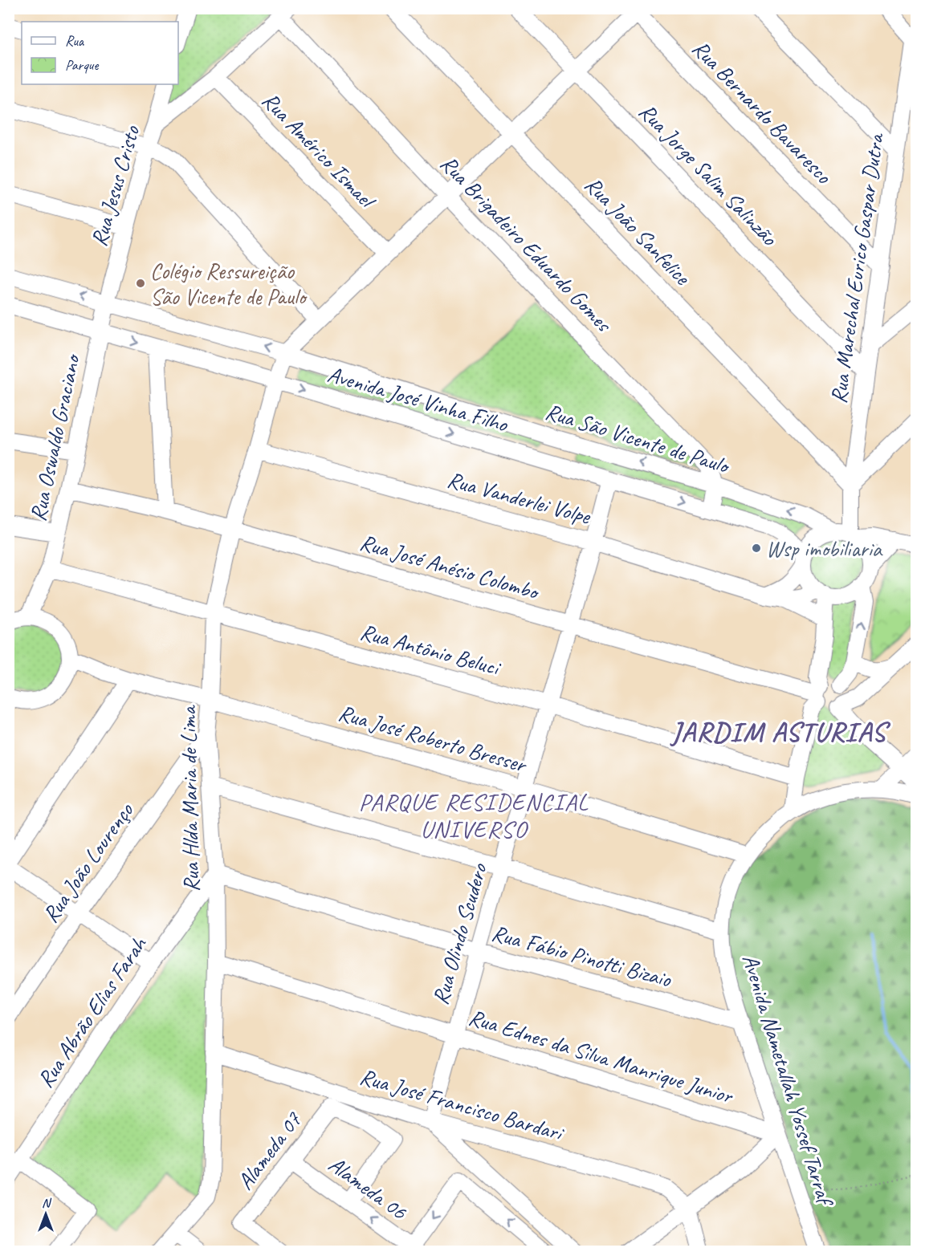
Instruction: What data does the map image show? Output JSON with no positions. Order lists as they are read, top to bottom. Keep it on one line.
{"streets":{"street":["Rua Bernardo Bavaresco","Rua Américo Ismael","Rua Jorge Salim Salinzão","Rua Jesus Cristo","Rua João Sanfelice","Rua Brigadeiro Eduardo Gomes","Rua Marechal Eurico Gaspar Dutra","Avenida José Vinha Filho","Rua Oswaldo Graciano","Rua São Vicente de Paulo","Rua Vanderlei Volpe","Rua José Anésio Colombo","Rua Antônio Beluci","Rua José Roberto Bresser","Rua Hlda Maria de Lima","Rua João Lourenço","Rua Olindo Scudero","Rua Fábio Pinotti Bizaio","Rua Abrão Elias Farah","Rua Ednes da Silva Manrique Junior","Avenida Nametallah Yossef Tarraf","Rua José Francisco Bardari","Alameda 07","Alameda 06"]},"crossings":[["Rua Bernardo Bavaresco","Rua Marechal Eurico Gaspar Dutra"],["Rua Jorge Salim Salinzão","Rua Marechal Eurico Gaspar Dutra"],["Rua Jesus Cristo","Rua Oswaldo Graciano"],["Rua Jesus Cristo","Rua São Vicente de Paulo"],["Rua João Sanfelice","Rua Marechal Eurico Gaspar Dutra"],["Rua Brigadeiro Eduardo Gomes","Rua São Vicente de Paulo"],["Rua Marechal Eurico Gaspar Dutra","Avenida José Vinha Filho"],["Rua Marechal Eurico Gaspar Dutra","Rua São Vicente de Paulo"],["Rua Marechal Eurico Gaspar Dutra","Rua Vanderlei Volpe"],["Avenida José Vinha Filho","Rua Oswaldo Graciano"],["Avenida José Vinha Filho","Rua São Vicente de Paulo"],["Avenida José Vinha Filho","Rua Vanderlei Volpe"],["Avenida José Vinha Filho","Rua Hlda Maria de Lima"],["Avenida José Vinha Filho","Rua Olindo Scudero"],["Rua Oswaldo Graciano","Rua São Vicente de Paulo"],["Rua Oswaldo Graciano","Rua José Anésio Colombo"],["Rua Oswaldo Graciano","Rua Antônio Beluci"],["Rua São Vicente de Paulo","Rua Vanderlei Volpe"],["Rua São Vicente de Paulo","Rua Hlda Maria de Lima"],["Rua Vanderlei Volpe","Rua Hlda Maria de Lima"],["Rua Vanderlei Volpe","Rua Olindo Scudero"],["Rua José Anésio Colombo","Rua Hlda Maria de Lima"],["Rua José Anésio Colombo","Rua Olindo Scudero"],["Rua Antônio Beluci","Rua Hlda Maria de Lima"],["Rua Antônio Beluci","Rua Olindo Scudero"],["Rua José Roberto Bresser","Rua Hlda Maria de Lima"],["Rua José Roberto Bresser","Rua Olindo Scudero"],["Rua José Roberto Bresser","Avenida Nametallah Yossef Tarraf"],["Rua Hlda Maria de Lima","Rua João Lourenço"],["Rua Hlda Maria de Lima","Rua Fábio Pinotti Bizaio"],["Rua Hlda Maria de Lima","Rua Abrão Elias Farah"],["Rua Hlda Maria de Lima","Rua Ednes da Silva Manrique Junior"],["Rua Hlda Maria de Lima","Rua José Francisco Bardari"],["Rua Olindo Scudero","Rua Fábio Pinotti Bizaio"],["Rua Olindo Scudero","Rua Ednes da Silva Manrique Junior"],["Rua Olindo Scudero","Rua José Francisco Bardari"],["Rua Fábio Pinotti Bizaio","Rua Abrão Elias Farah"],["Rua Fábio Pinotti Bizaio","Avenida Nametallah Yossef Tarraf"],["Rua Ednes da Silva Manrique Junior","Avenida Nametallah Yossef Tarraf"],["Alameda 07","Alameda 06"]],"one_way":["Avenida José Vinha Filho","Rua São Vicente de Paulo"],"districts":["JARDIM ASTURIAS","PARQUE RESIDENCIAL UNIVERSO"],"places":["Colégio Ressureição São Vicente de Paulo","Wsp imobiliaria"],"legend":["Rua","Parque"],"north":"top"}
